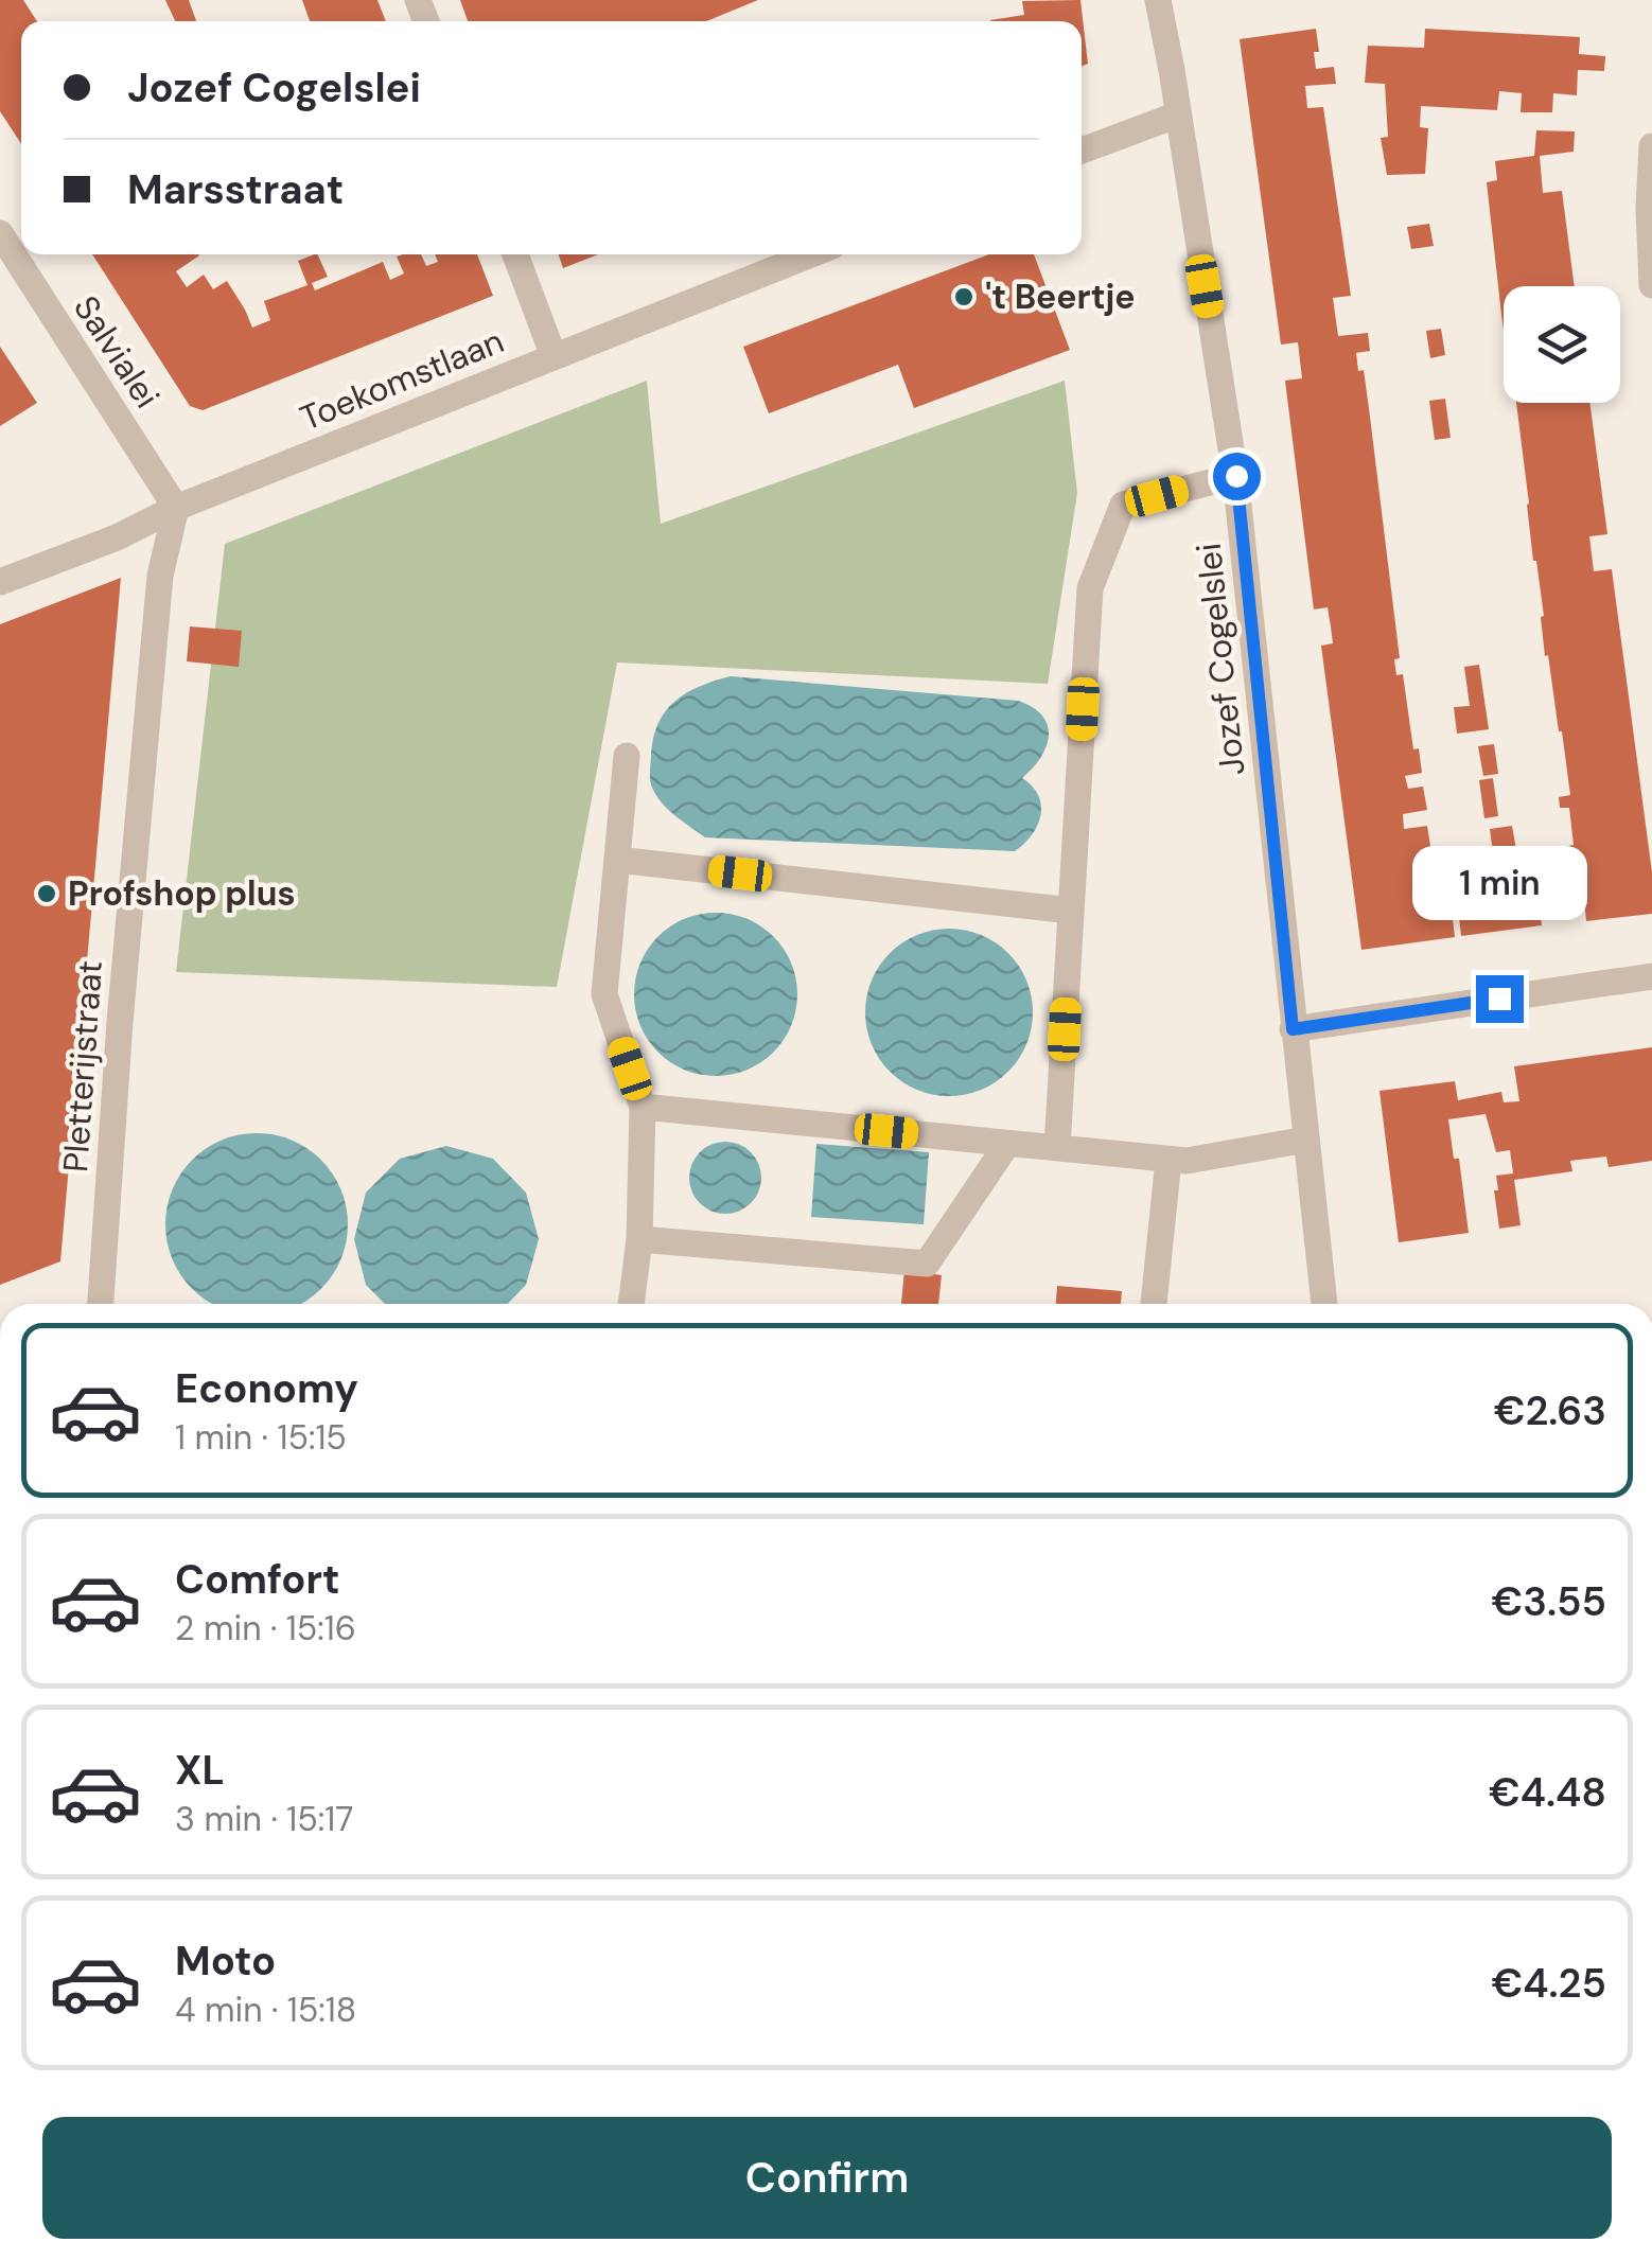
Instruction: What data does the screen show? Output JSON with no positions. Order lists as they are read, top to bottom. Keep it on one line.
{"streets":{"street":["Salvialei","Toekomstlaan","Jozef Cogelslei","Pletterijstraat"]},"crossings":[["Salvialei","Toekomstlaan"],["Salvialei","Pletterijstraat"],["Toekomstlaan","Pletterijstraat"]],"places":["'t Beertje","Profshop plus"],"page":{"banner":["Jozef Cogelslei","Marsstraat"],"bubble":"1 min","list":[{"name":"Economy","note":"1 min · 15:15","value":"€2.63"},{"name":"Comfort","note":"2 min · 15:16","value":"€3.55"},{"name":"XL","note":"3 min · 15:17","value":"€4.48"},{"name":"Moto","note":"4 min · 15:18","value":"€4.25"}],"buttons":"Confirm"}}
